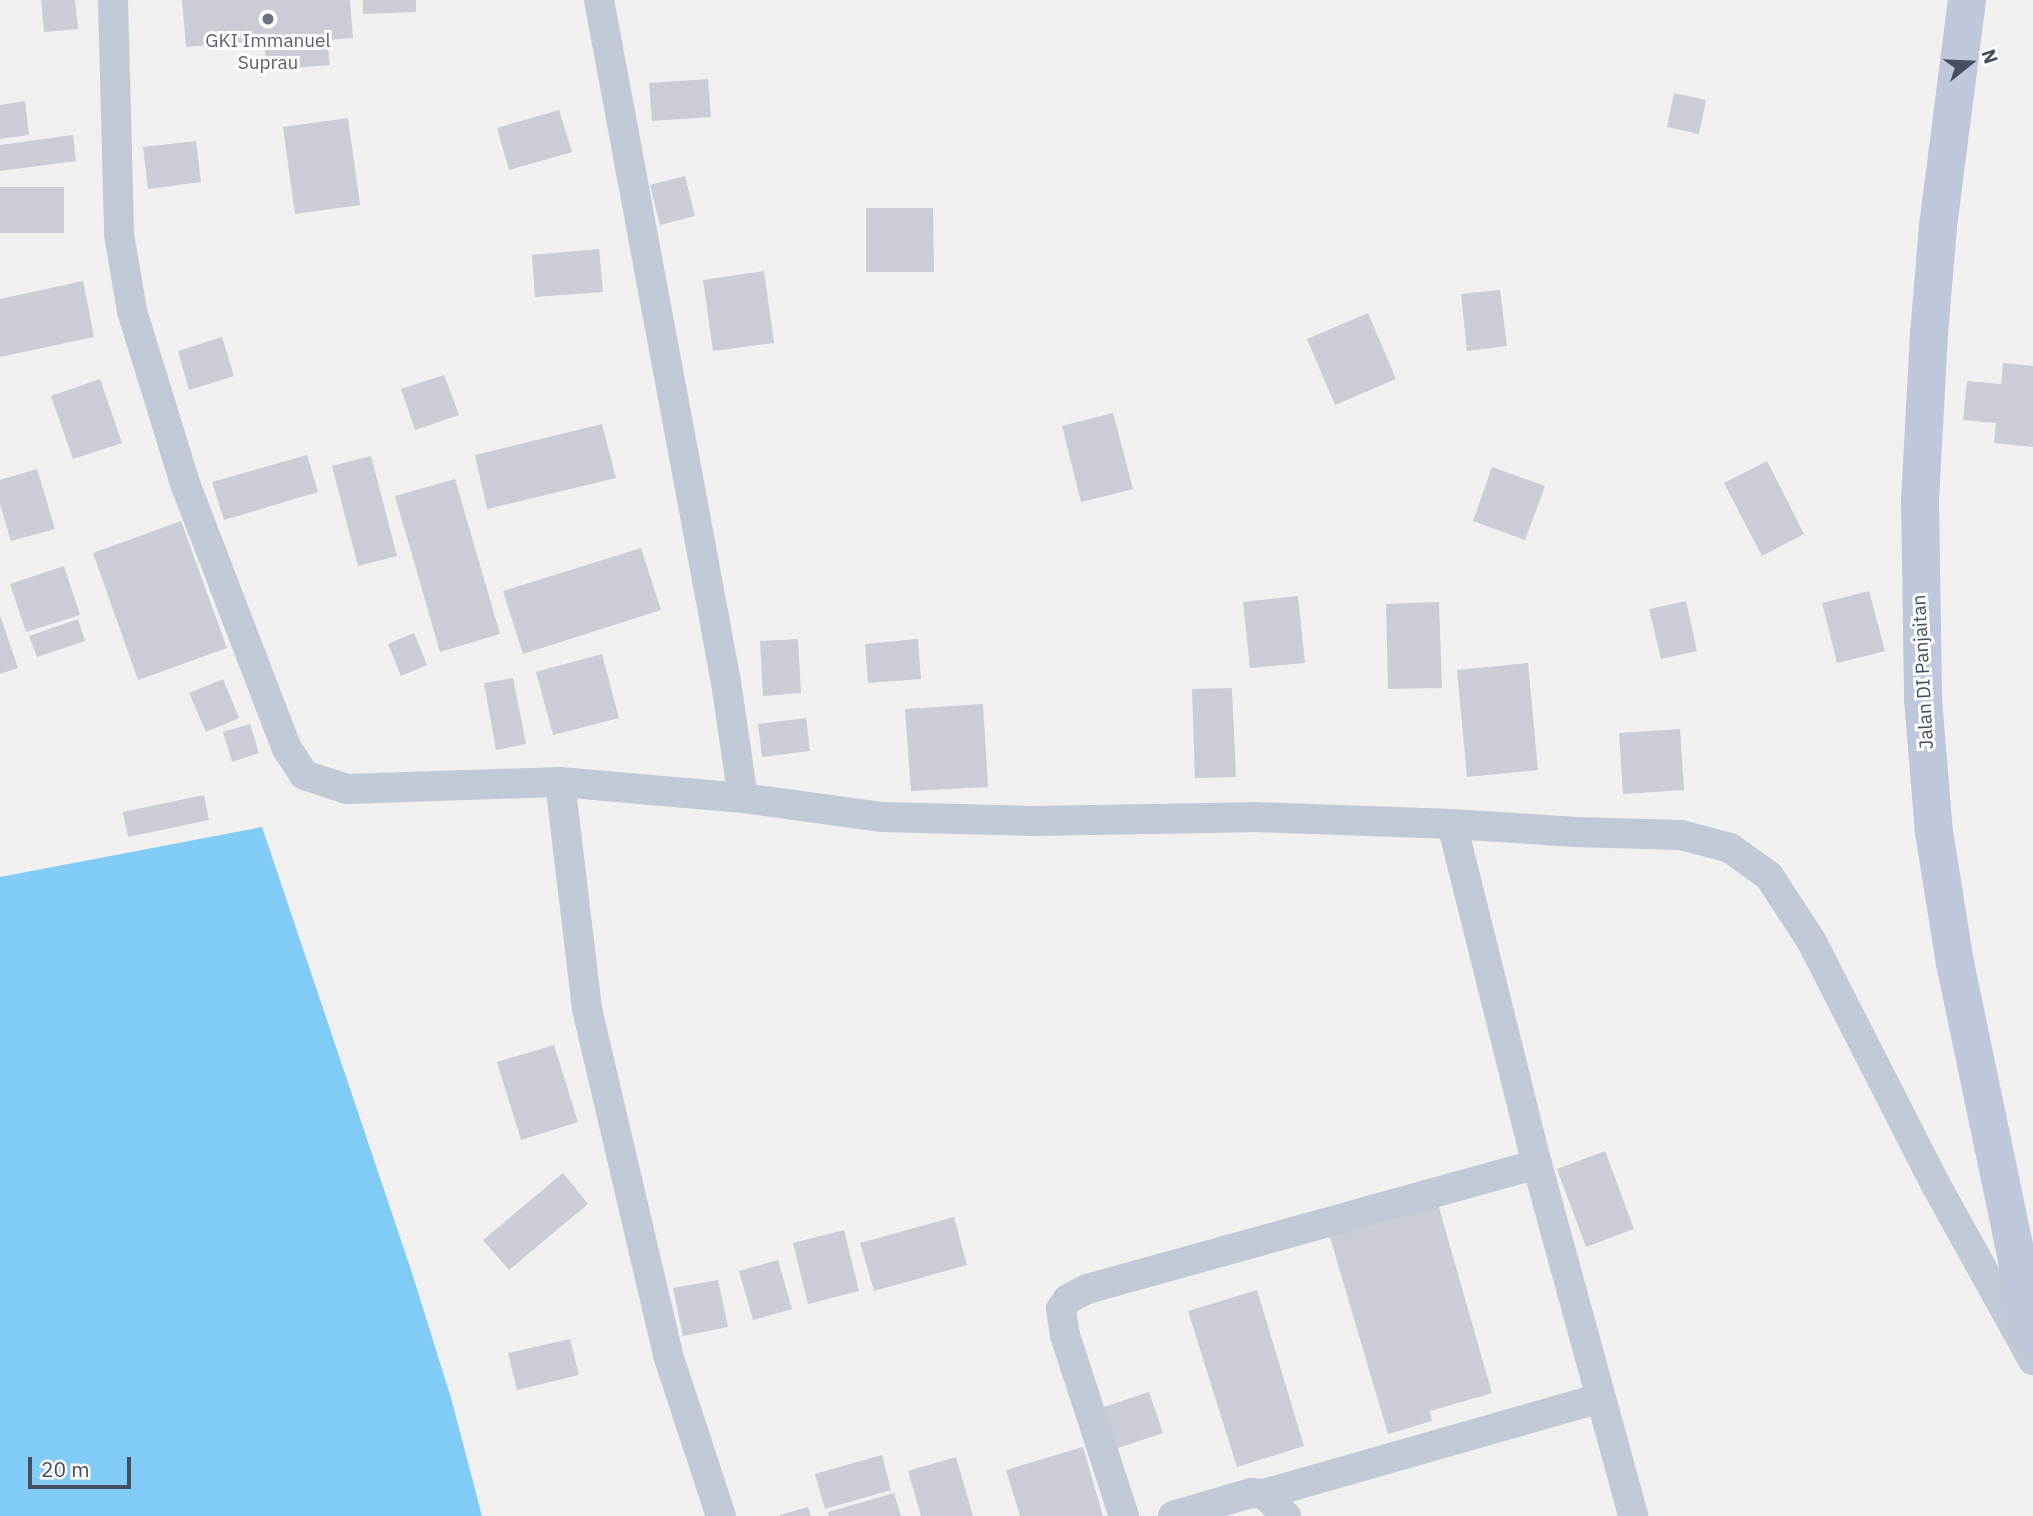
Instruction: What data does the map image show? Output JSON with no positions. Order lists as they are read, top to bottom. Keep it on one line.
{"streets":{"main road":["Jalan DI Panjaitan"]},"places":["GKI Immanuel Suprau"],"scale_bar":"20 m","north":"right"}
